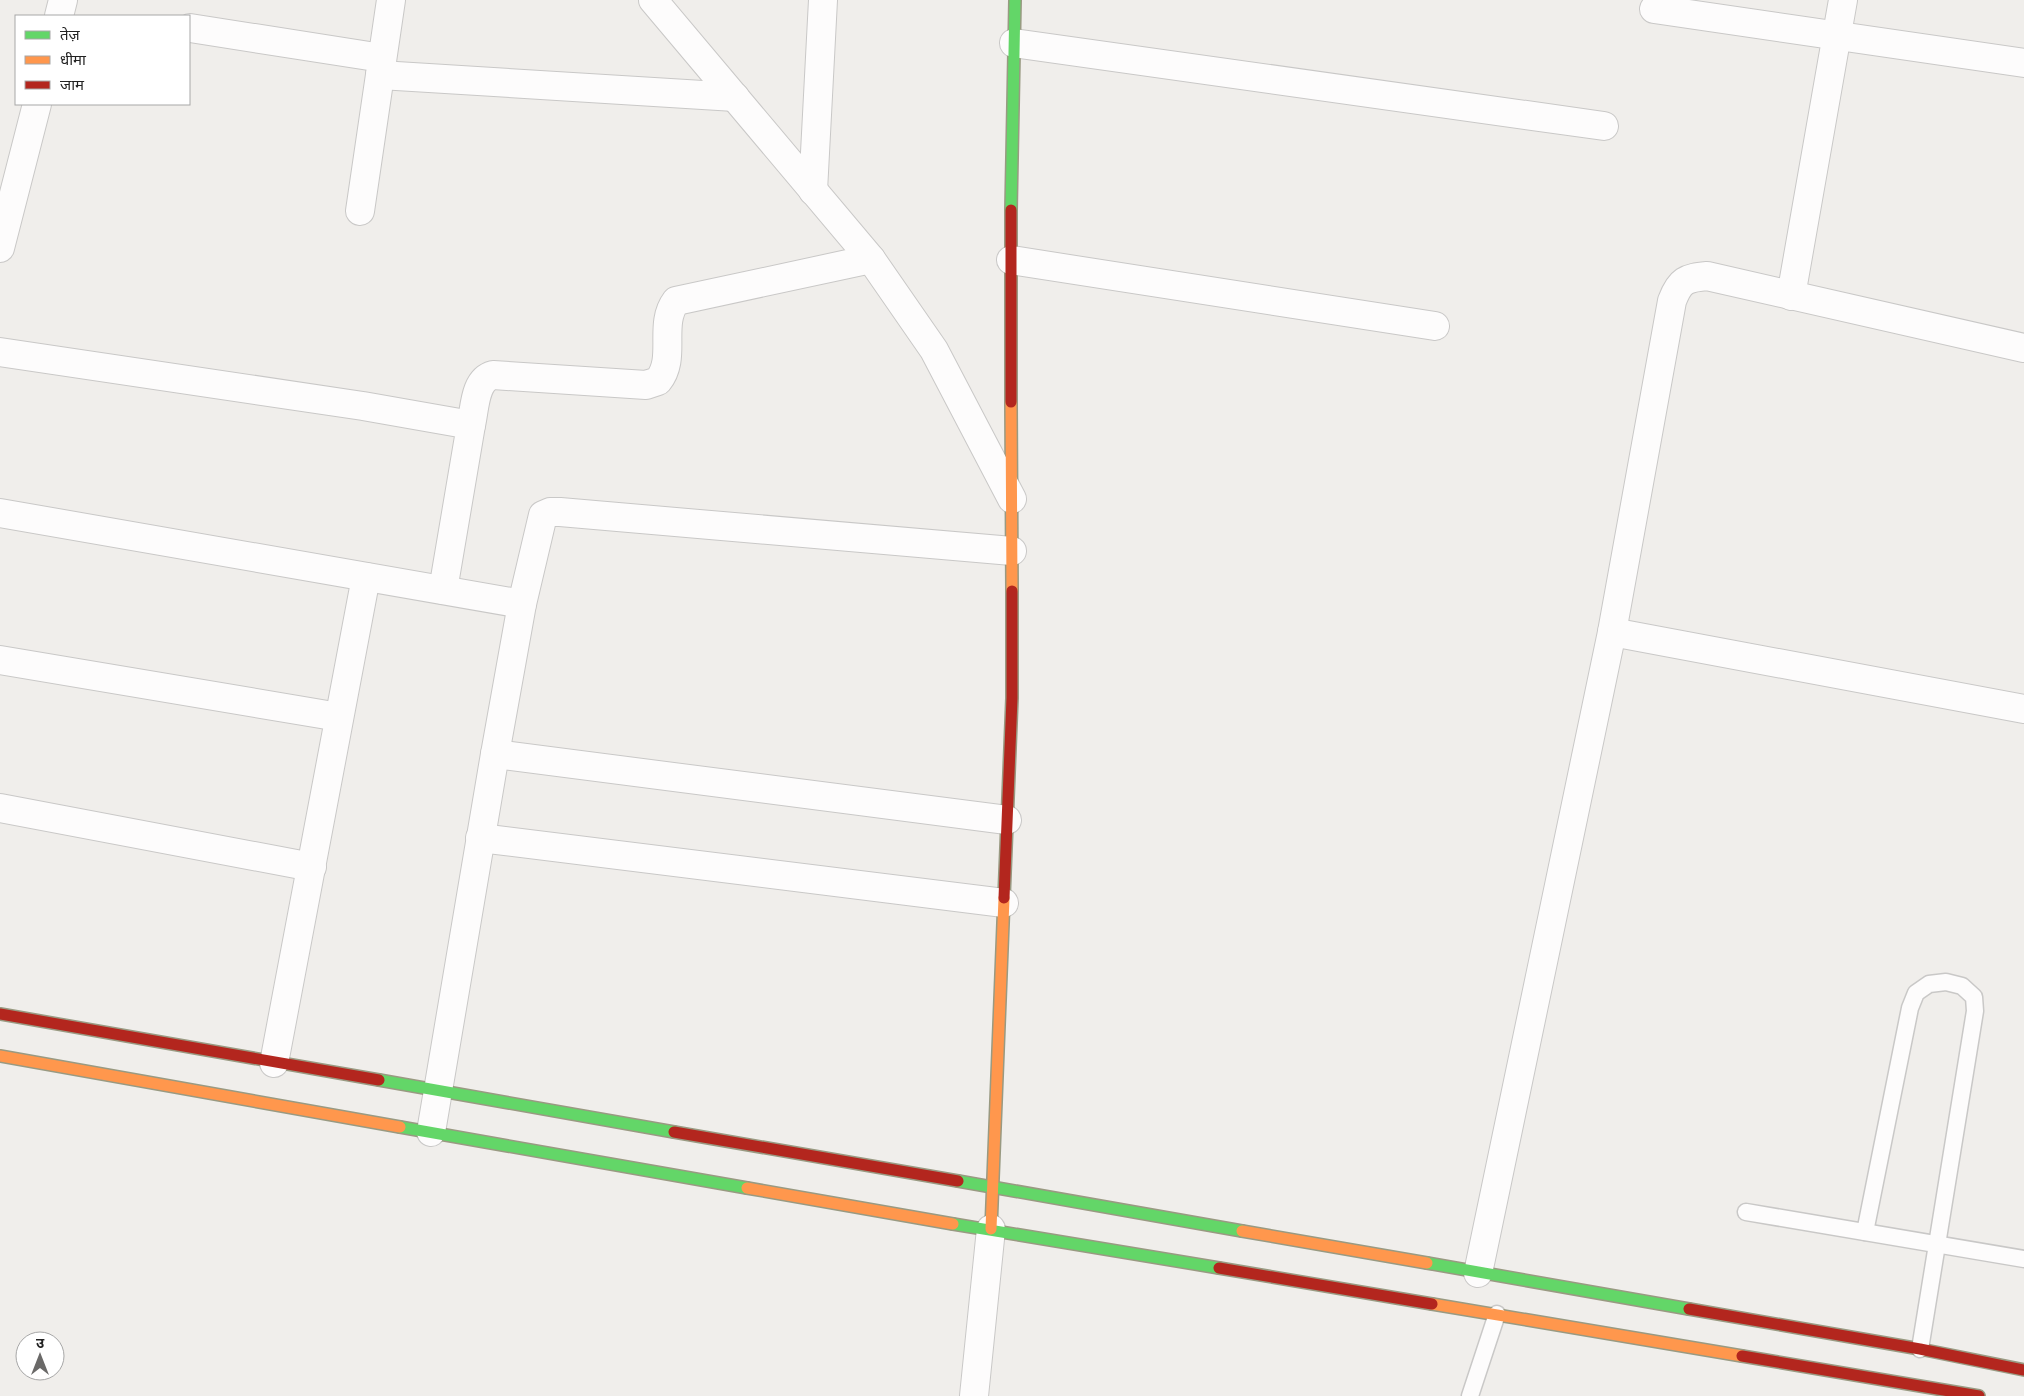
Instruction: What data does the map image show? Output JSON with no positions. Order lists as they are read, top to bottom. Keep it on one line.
{"legend":["तेज़","धीमा","जाम"],"north":"top"}
